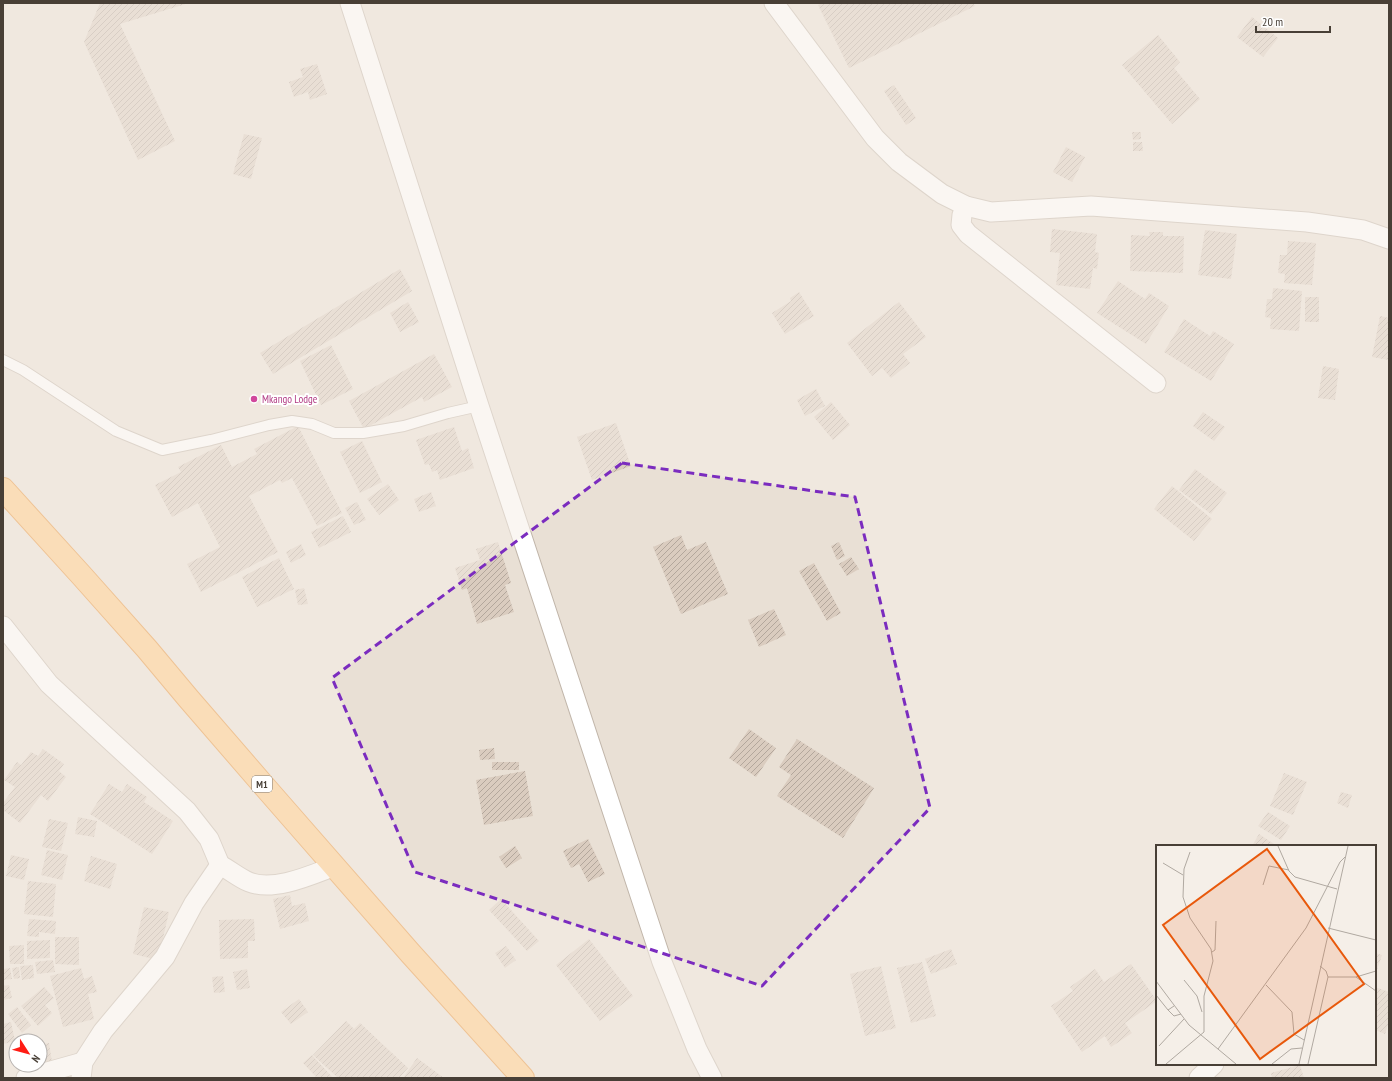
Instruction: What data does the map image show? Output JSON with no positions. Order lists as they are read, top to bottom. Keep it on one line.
{"streets":{"highway":["M1"]},"places":["Mkango Lodge"],"scale_bar":"20 m","north":"bottom right"}
